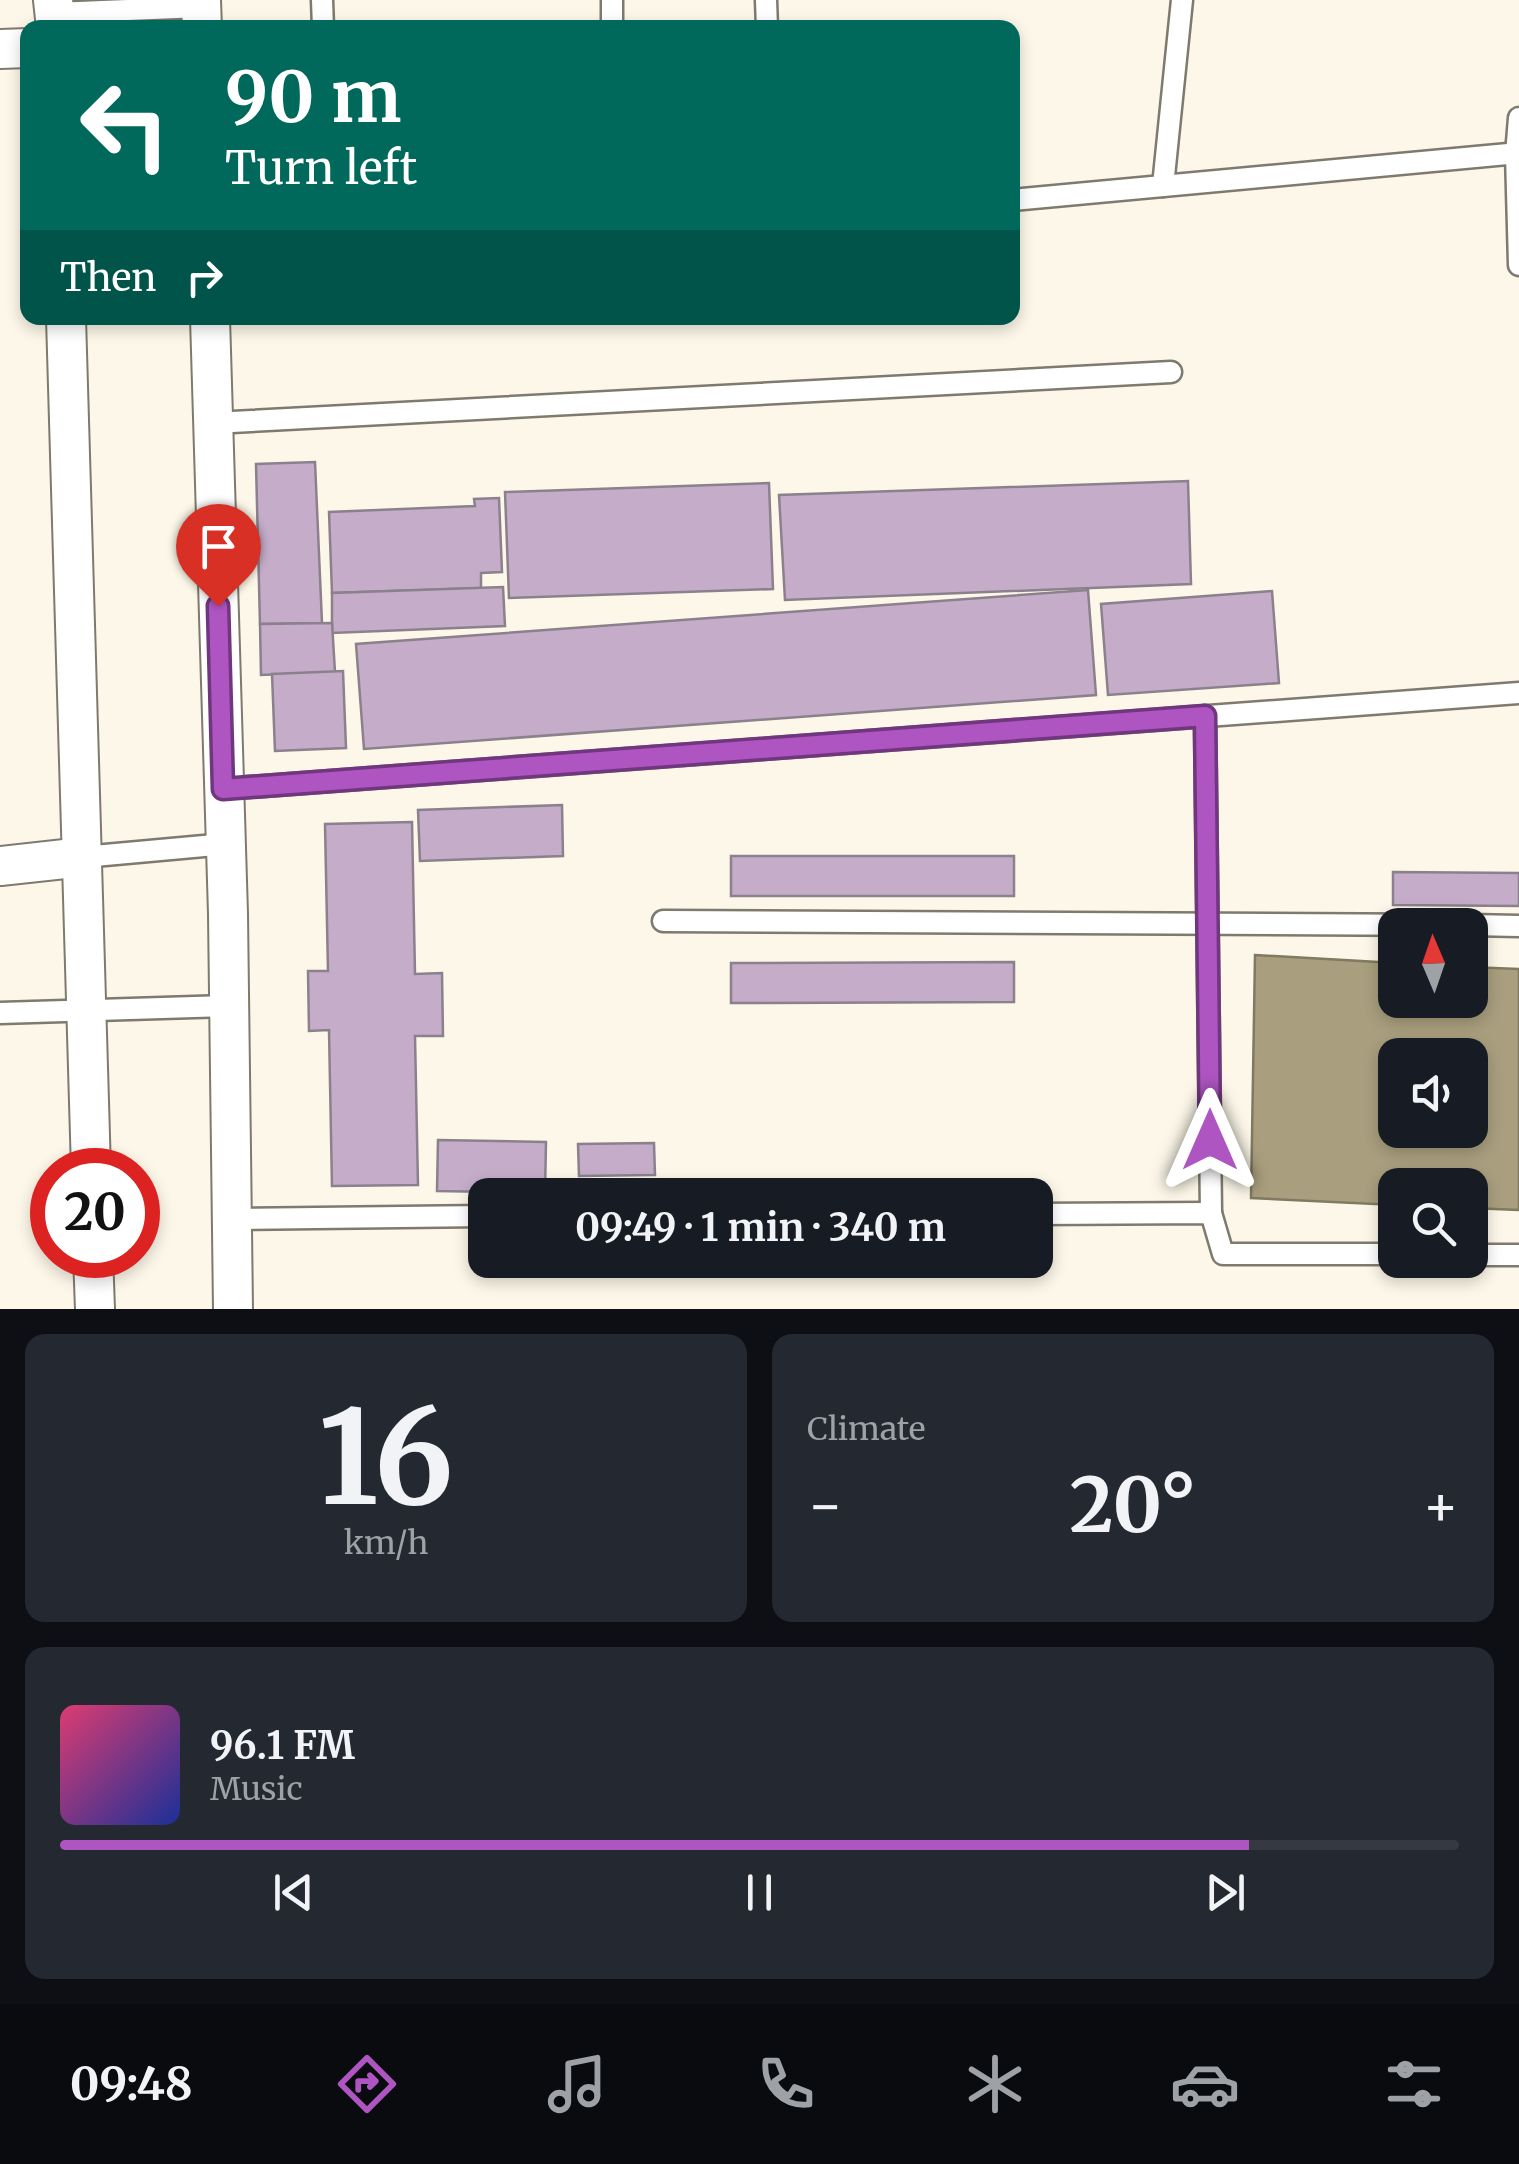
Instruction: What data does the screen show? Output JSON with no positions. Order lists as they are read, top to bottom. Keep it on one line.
{"north":"top","page":{"turn":["90 m","Turn left"],"then":"Then","limit":"20","trip":"09:49 · 1 min · 340 m","tile":[["16","km/h"],"Climate"],"heat":["−","20°","+"],"song":["96.1 FM","Music"],"tabs":"09:48"}}
